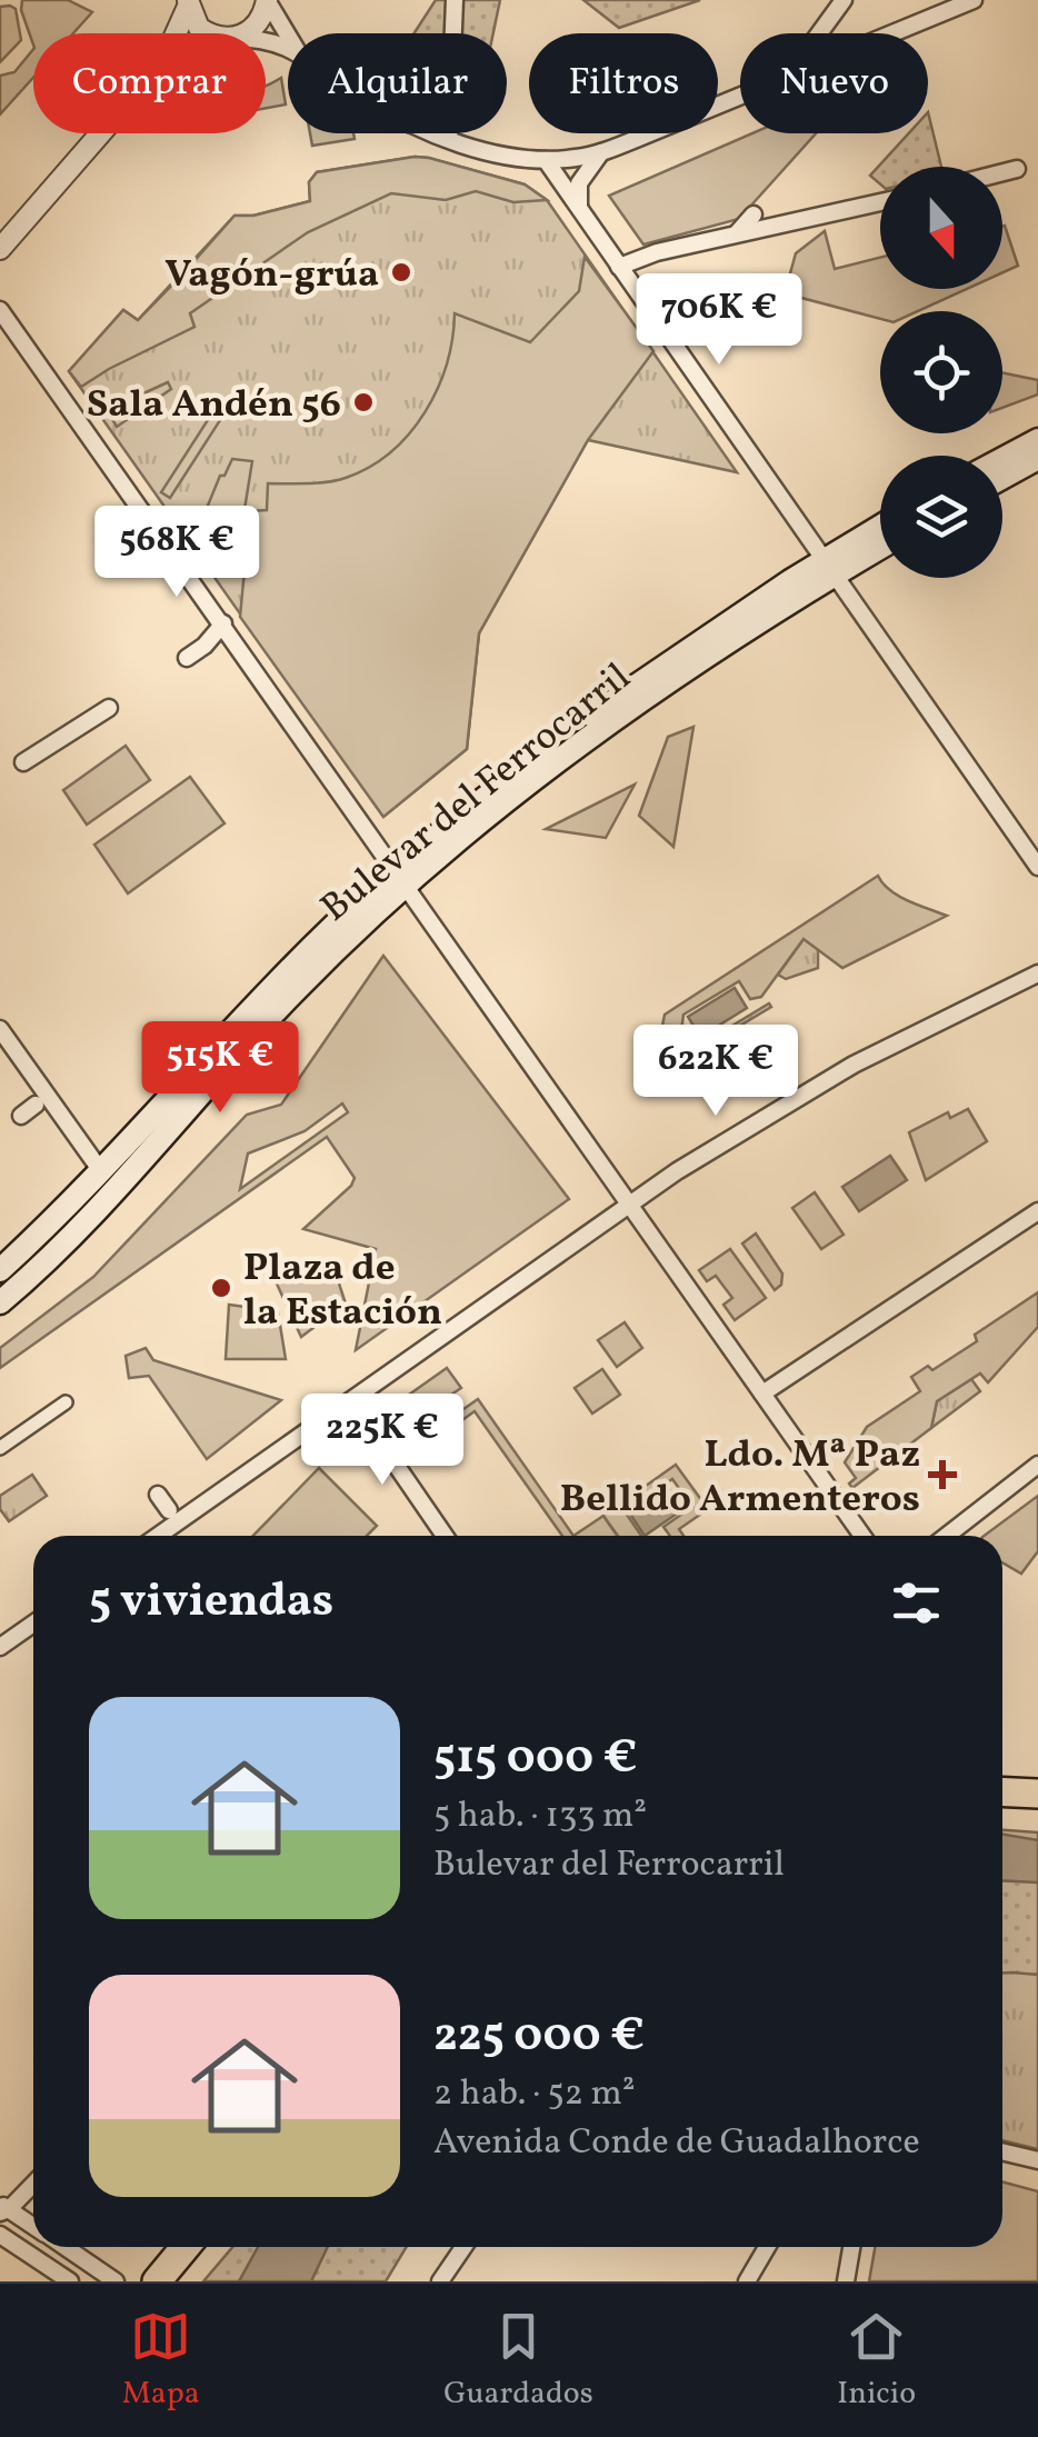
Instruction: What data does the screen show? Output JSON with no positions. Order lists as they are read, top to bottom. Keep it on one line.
{"streets":{"main road":["Bulevar del Ferrocarril"]},"places":{"other":["Vagón-grúa","Sala Andén 56","Plaza de la Estación"],"health":["Ldo. Mª Paz Bellido Armenteros"]},"north":"bottom","page":{"chip":["Comprar","Alquilar","Filtros","Nuevo"],"price":["706K €","568K €","515K €","622K €","225K €"],"heading":"5 viviendas","list":[{"name":"515 000 €","note":"5 hab. · 133 m² · Bulevar del Ferrocarril"},{"name":"225 000 €","note":"2 hab. · 52 m² · Avenida Conde de Guadalhorce"}],"tabs":["Mapa","Guardados","Inicio"]}}
